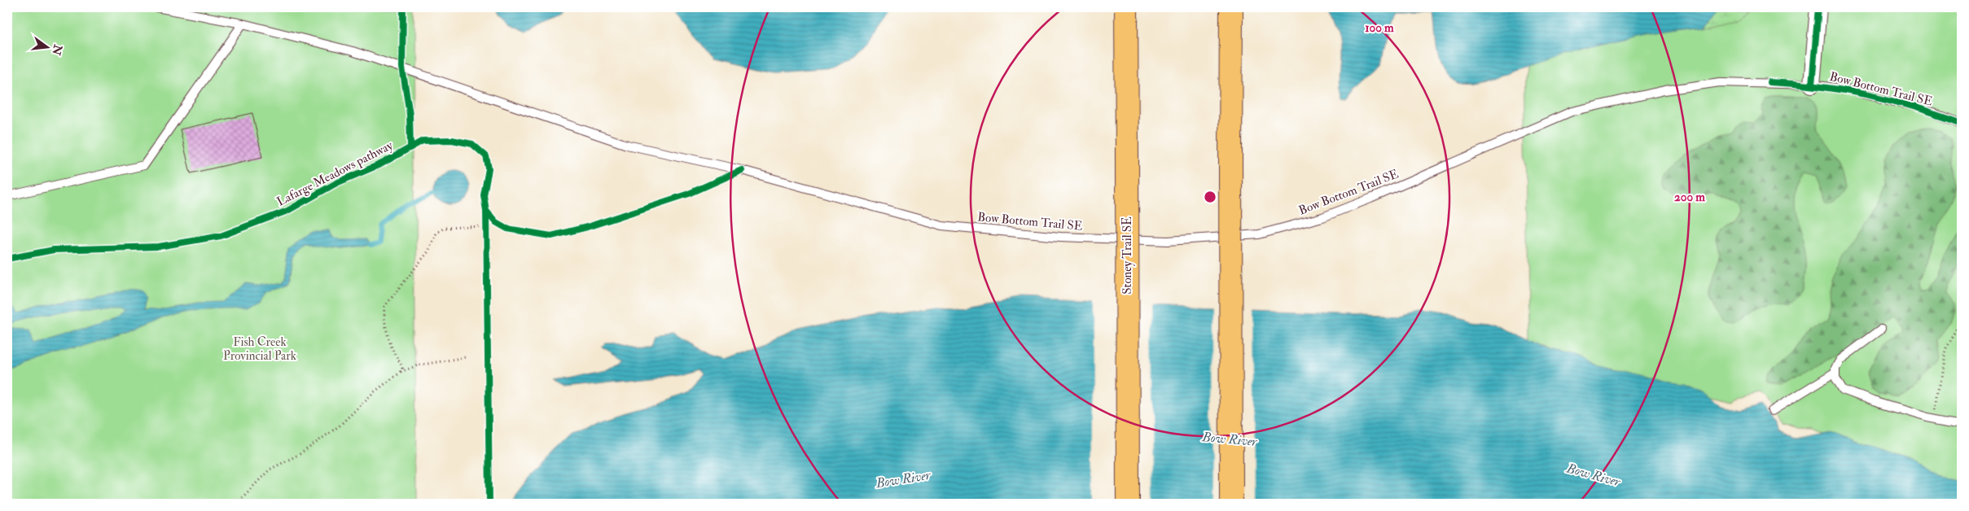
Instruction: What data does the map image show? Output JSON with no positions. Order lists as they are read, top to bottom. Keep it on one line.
{"streets":{"highway":["Stoney Trail SE"],"lane":["Bow Bottom Trail SE"],"cycle path":["Lafarge Meadows pathway"]},"water":["Bow River"],"parks":["Fish Creek Provincial Park"],"north":"right","rings":["100 m","200 m"]}
